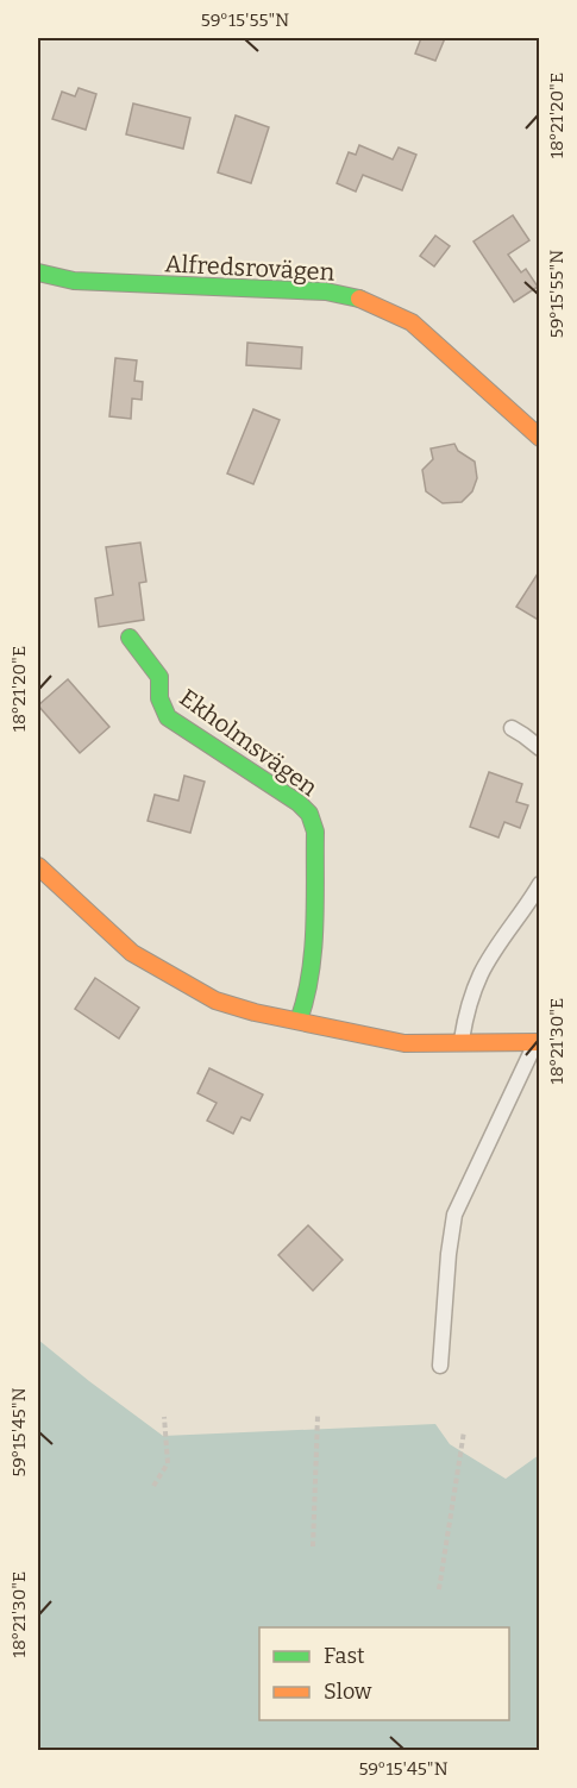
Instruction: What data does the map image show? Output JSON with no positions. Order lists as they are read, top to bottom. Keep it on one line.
{"streets":{"street":["Alfredsrovägen","Ekholmsvägen"]},"legend":["Fast","Slow"],"coordinates":["59°15'55\"N","18°21'20\"E","18°21'30\"E","59°15'45\"N"]}
